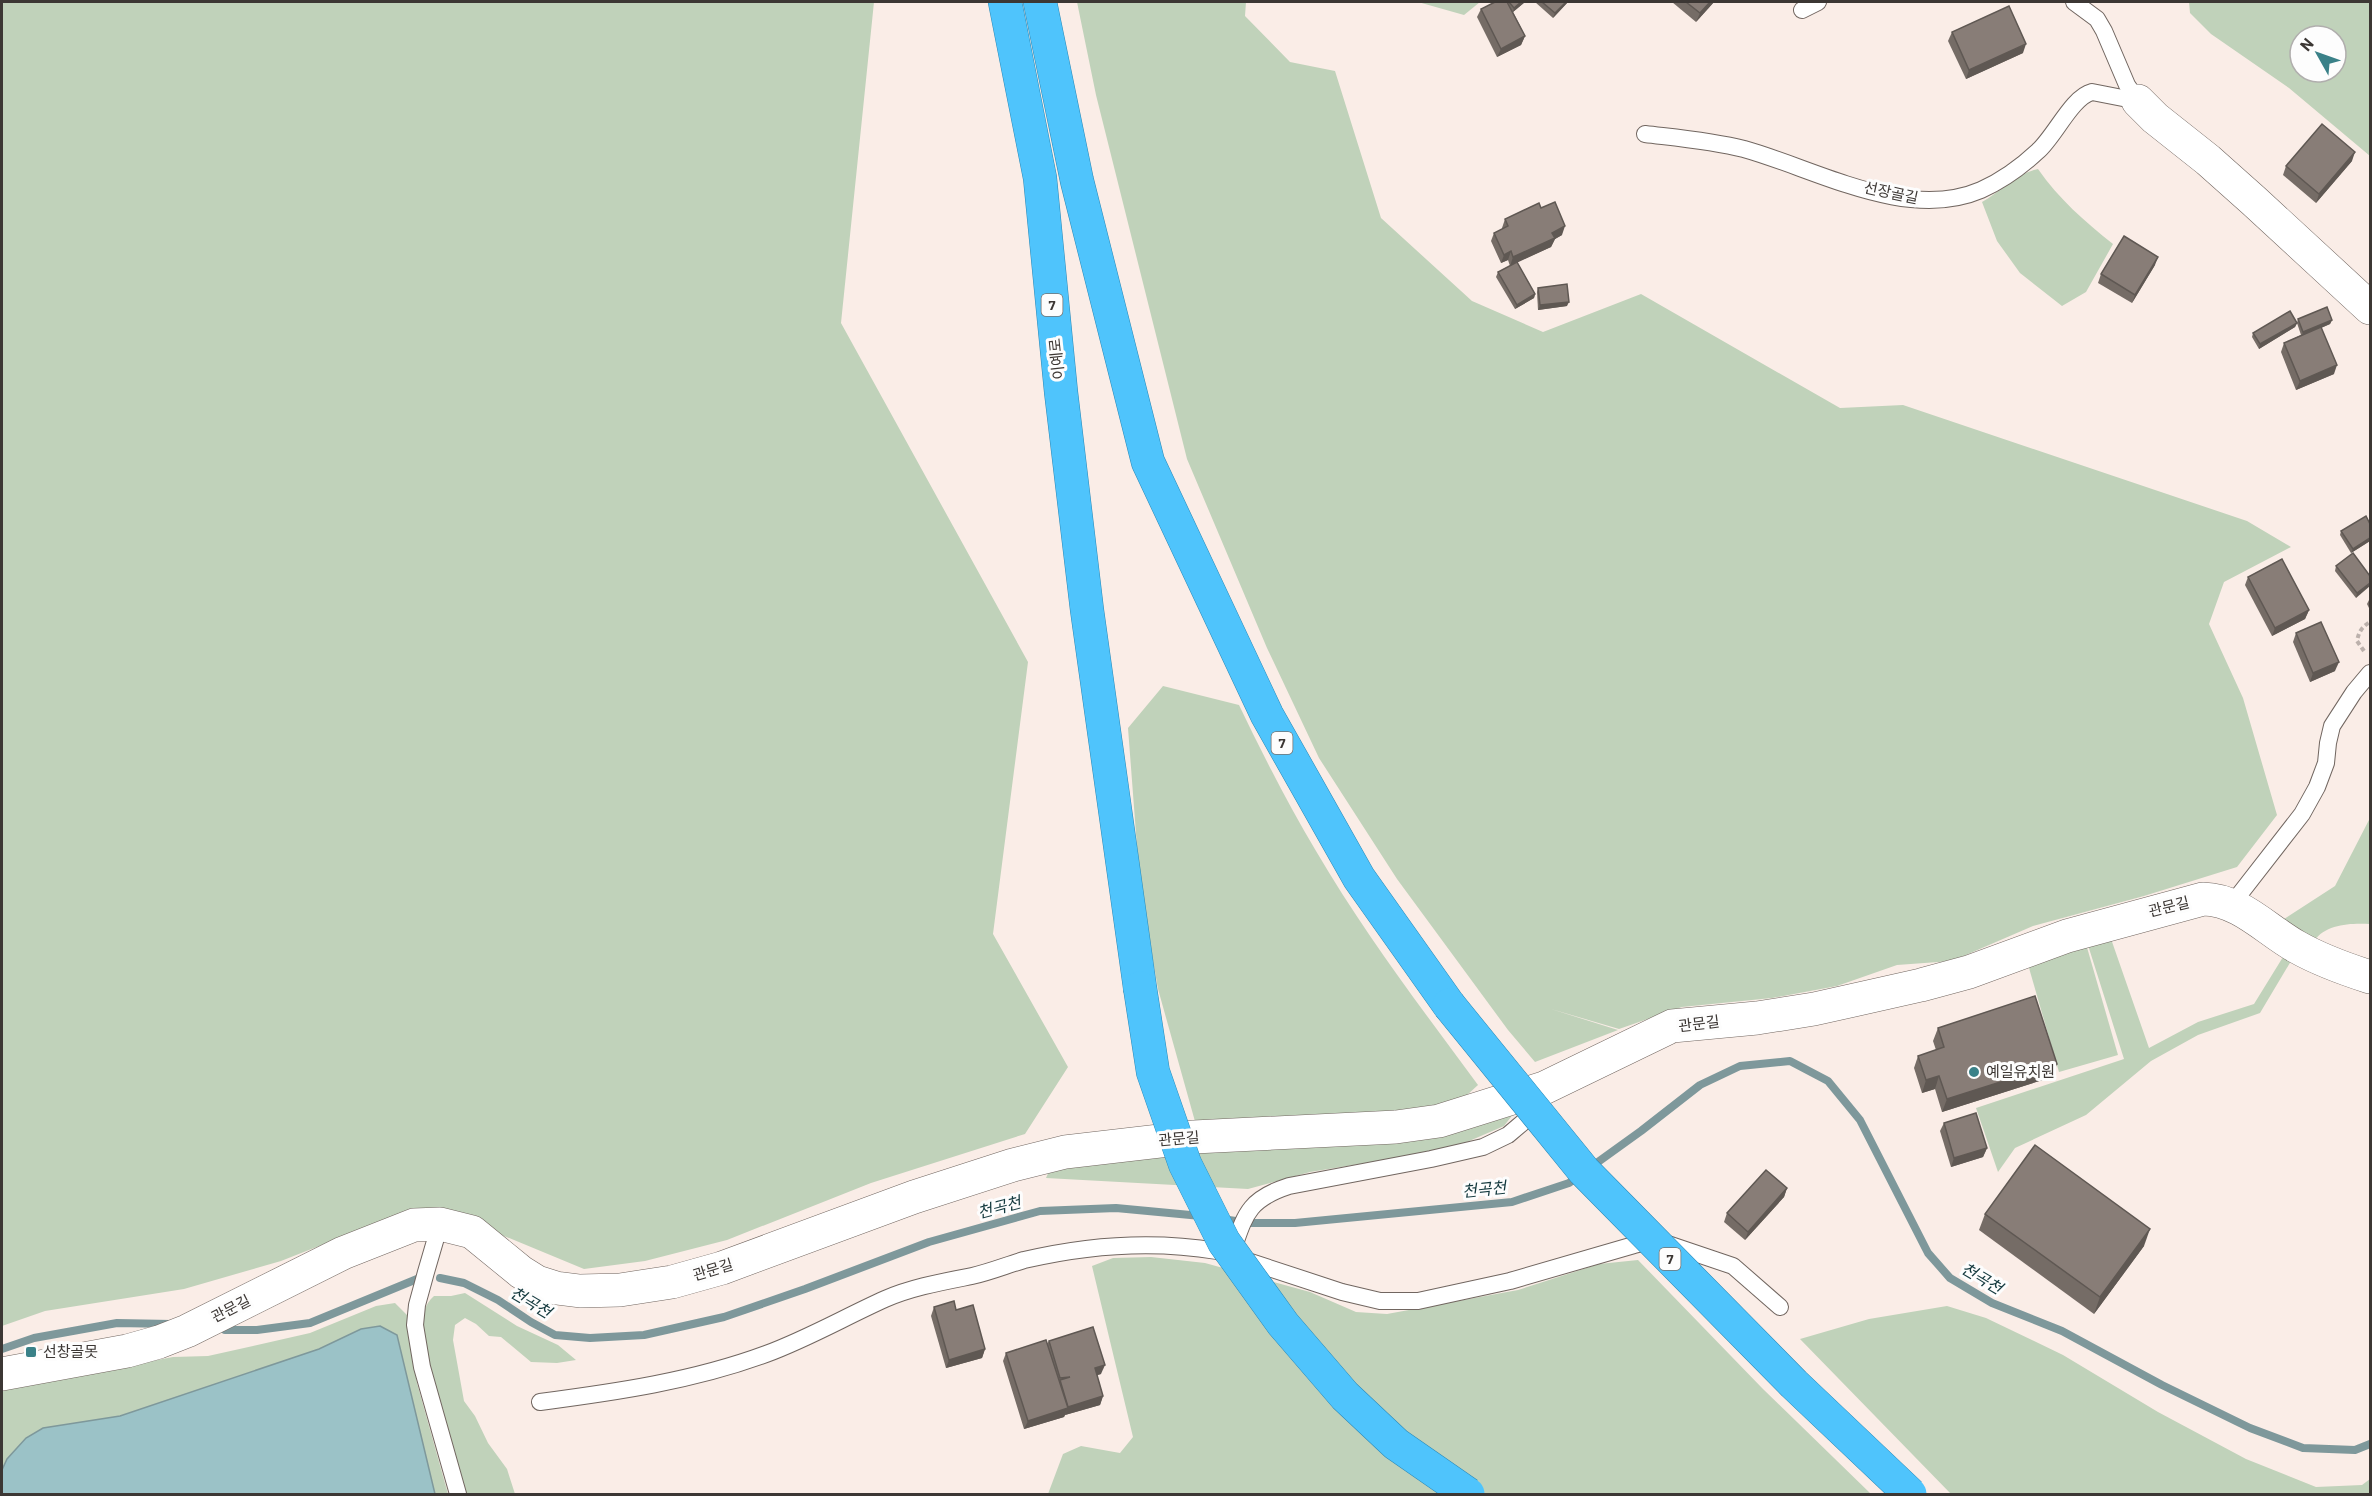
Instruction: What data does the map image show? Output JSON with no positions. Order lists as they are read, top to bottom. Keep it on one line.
{"streets":{"highway":["7","이예로"],"street":["관문길"],"lane":["선장골길"]},"water":["천곡천"],"places":{"other":["예일유치원"],"transit":["선창골못"]},"north":"top left"}
